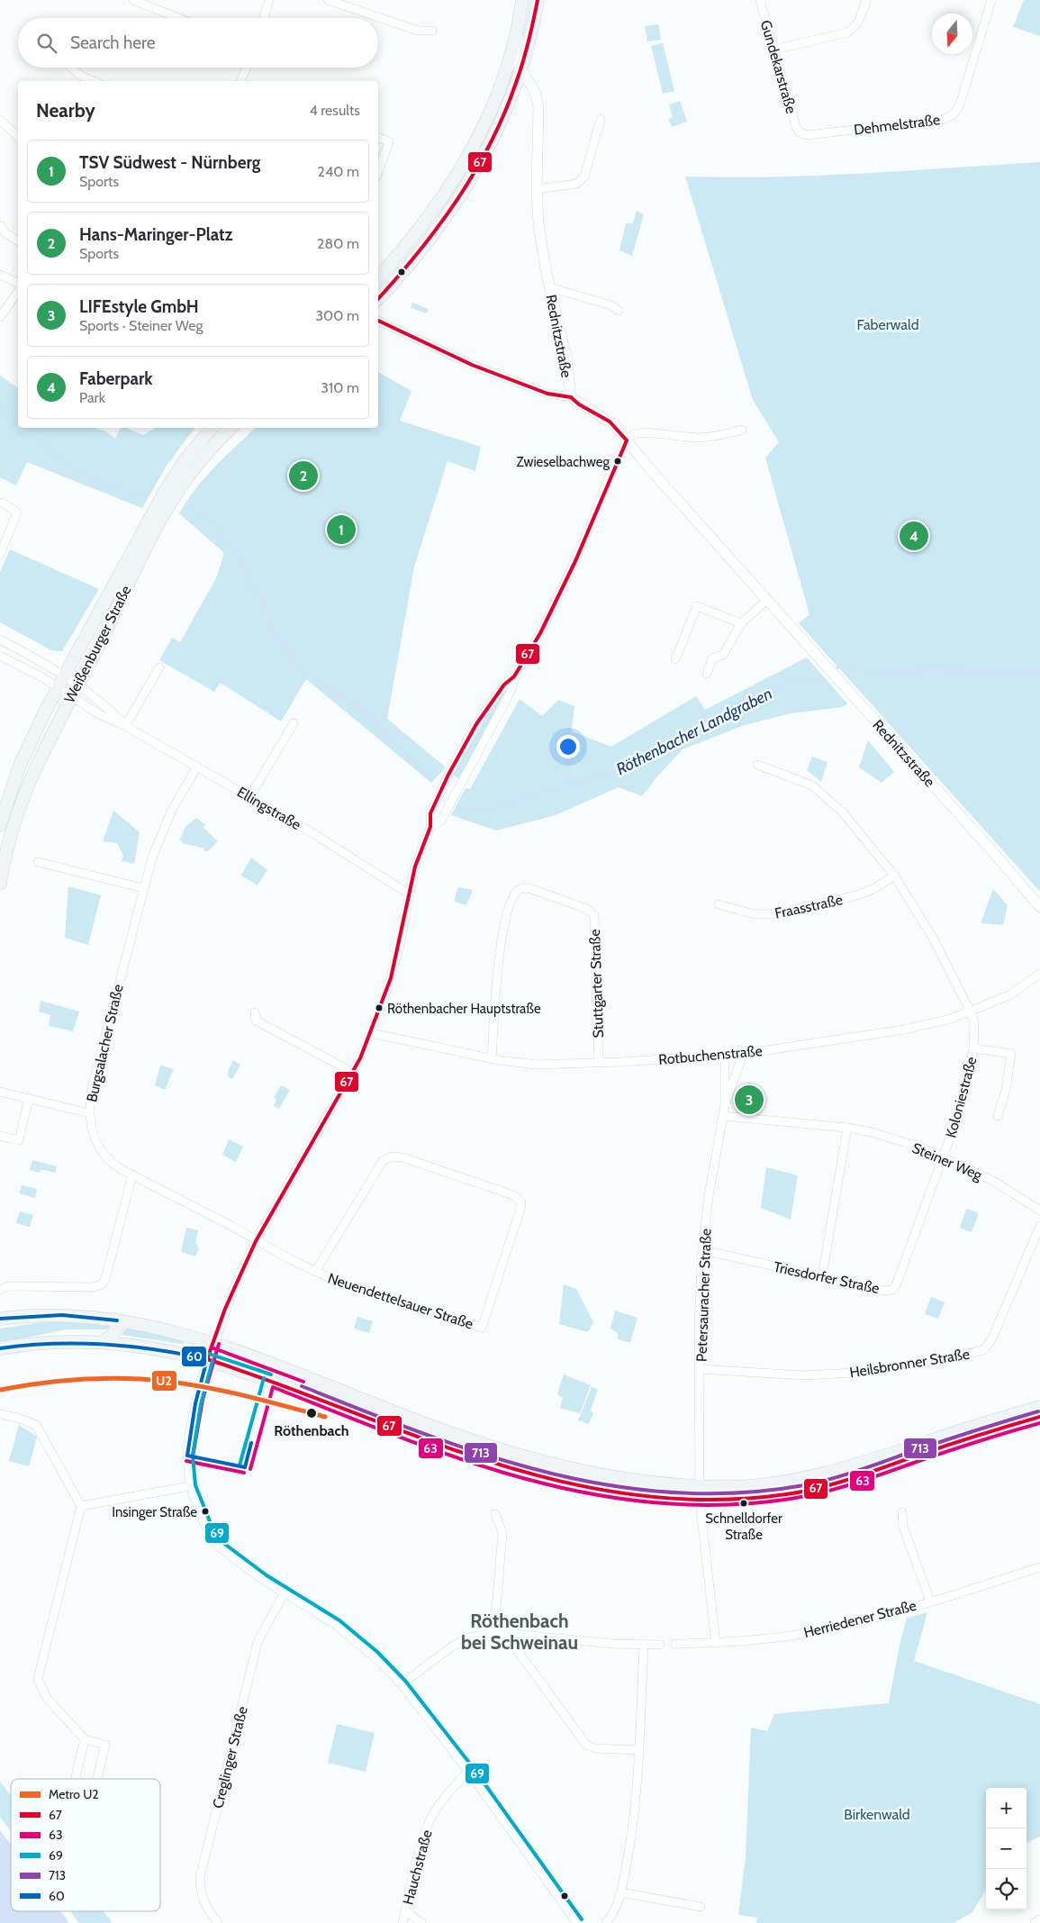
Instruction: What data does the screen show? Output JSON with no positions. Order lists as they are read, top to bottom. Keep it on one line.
{"streets":{"main road":["Rednitzstraße","Weißenburger Straße"],"street":["Gundekarstraße","Dehmelstraße","Ellingstraße","Fraasstraße","Stuttgarter Straße","Burgsalacher Straße","Rotbuchenstraße","Koloniestraße","Steiner Weg","Triesdorfer Straße","Petersauracher Straße","Neuendettelsauer Straße","Heilsbronner Straße","Herriedener Straße","Creglinger Straße","Hauchstraße"]},"crossings":[["Gundekarstraße","Dehmelstraße"],["Weißenburger Straße","Ellingstraße"],["Ellingstraße","Burgsalacher Straße"],["Fraasstraße","Koloniestraße"],["Stuttgarter Straße","Rotbuchenstraße"],["Burgsalacher Straße","Neuendettelsauer Straße"],["Rotbuchenstraße","Koloniestraße"],["Rotbuchenstraße","Petersauracher Straße"],["Koloniestraße","Steiner Weg"],["Koloniestraße","Triesdorfer Straße"],["Steiner Weg","Triesdorfer Straße"],["Steiner Weg","Petersauracher Straße"],["Triesdorfer Straße","Petersauracher Straße"],["Petersauracher Straße","Heilsbronner Straße"]],"districts":["Röthenbach bei Schweinau"],"water":["Röthenbacher Landgraben"],"parks":["Faberwald","Birkenwald"],"places":["Zwieselbachweg","Röthenbacher Hauptstraße","Röthenbach","Schnelldorfer Straße","Insinger Straße"],"lines":["transit line 67","transit line 60","transit line 63","transit line 69","metro line U2","transit line 713"],"legend":["Metro U2","67","63","69","713","60"],"north":"bottom","page":{"search":"Search here","heading":["Nearby","4 results"],"list":[{"mark":"1","name":"TSV Südwest - Nürnberg","note":"Sports","value":"240 m"},{"mark":"2","name":"Hans-Maringer-Platz","note":"Sports","value":"280 m"},{"mark":"3","name":"LIFEstyle GmbH","note":"Sports · Steiner Weg","value":"300 m"},{"mark":"4","name":"Faberpark","note":"Park","value":"310 m"}],"pins":["2","1","4","3"],"map_buttons":["+","−"]}}
